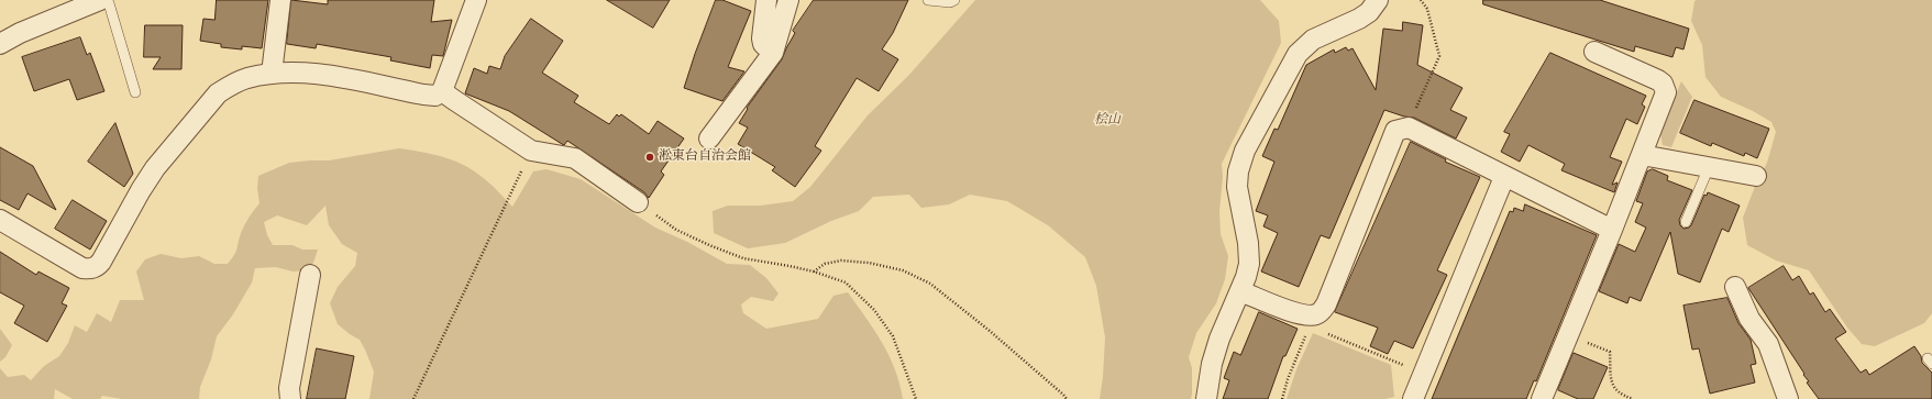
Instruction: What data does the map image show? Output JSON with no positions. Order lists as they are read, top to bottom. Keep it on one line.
{"parks":["桧山"],"places":["淞東台自治会館"]}
